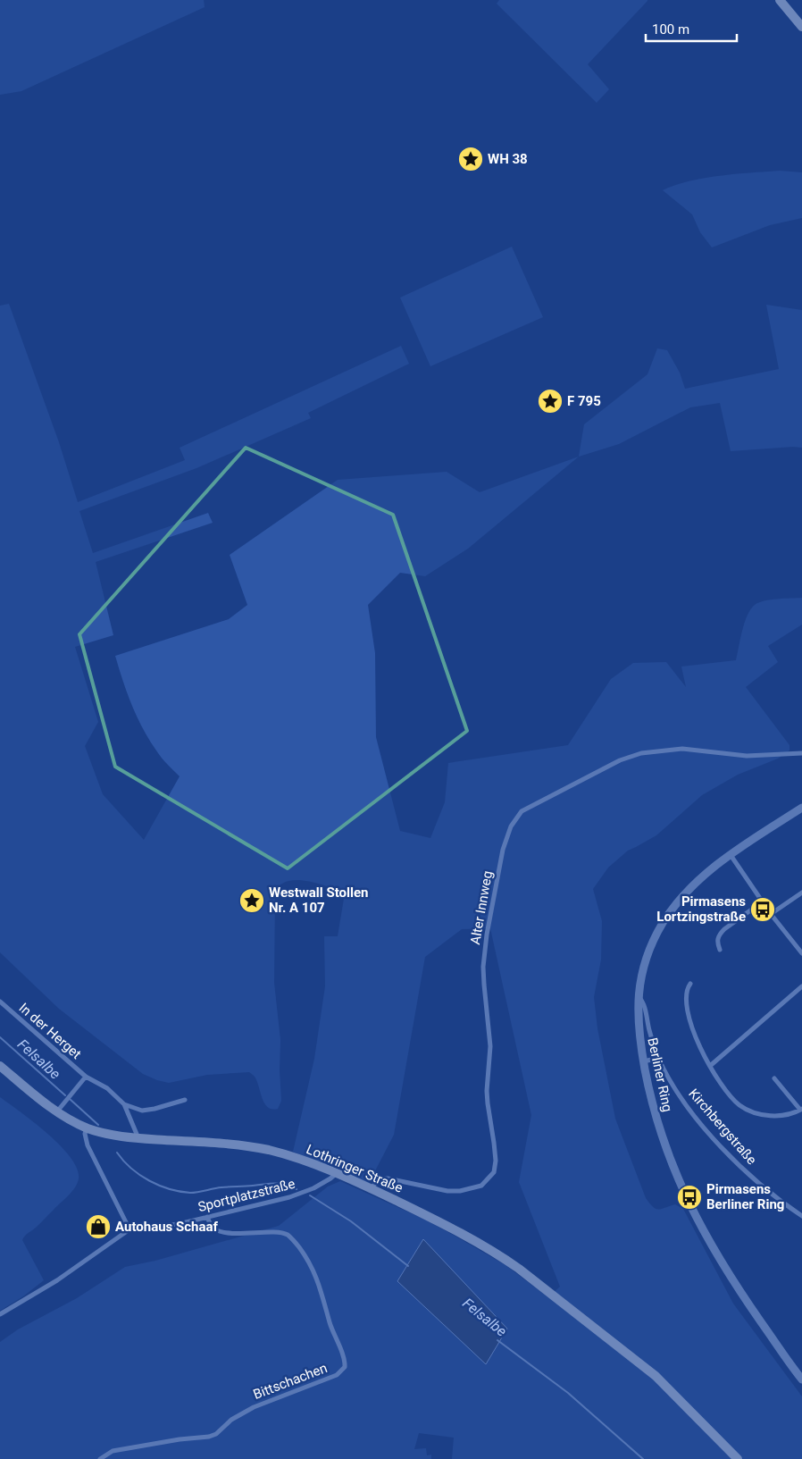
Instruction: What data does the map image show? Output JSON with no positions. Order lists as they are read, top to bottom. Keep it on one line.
{"streets":{"main road":["Lothringer Straße"],"street":["Alter Innweg","In der Herget","Berliner Ring","Kirchbergstraße","Sportplatzstraße","Bittschachen"]},"crossings":[["Alter Innweg","Lothringer Straße"],["In der Herget","Lothringer Straße"],["Berliner Ring","Kirchbergstraße"],["Lothringer Straße","Sportplatzstraße"],["Sportplatzstraße","Bittschachen"]],"water":["Felsalbe"],"places":{"place":["WH 38","F 795","Westwall Stollen Nr. A 107"],"bus stop":["Pirmasens Lortzingstraße","Pirmasens Berliner Ring"],"shop":["Autohaus Schaaf"]},"scale_bar":"100 m"}
